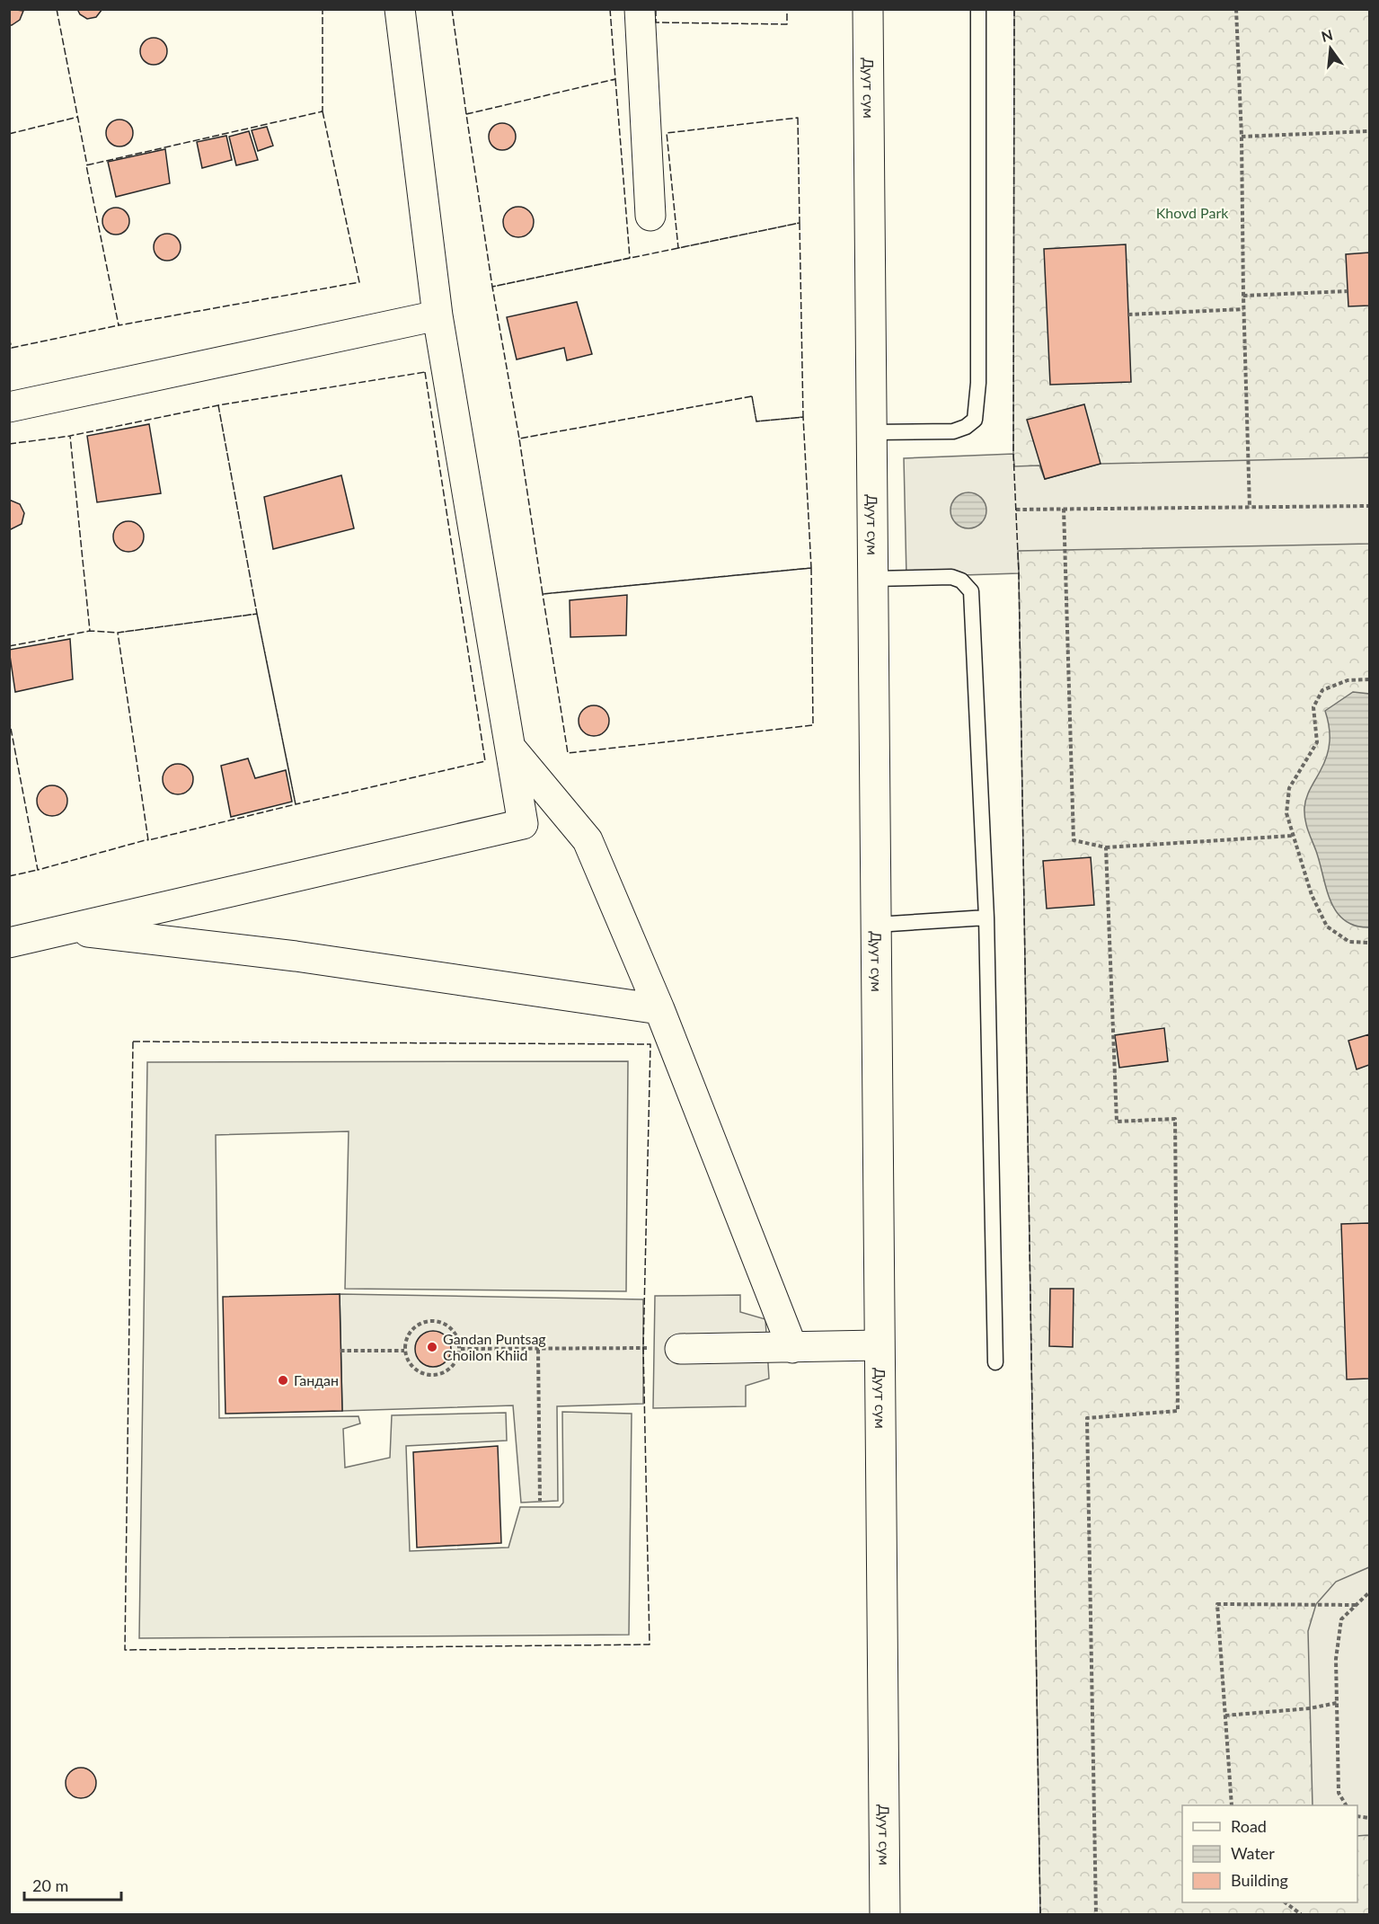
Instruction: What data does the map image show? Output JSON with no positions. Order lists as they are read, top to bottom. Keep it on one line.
{"streets":{"street":["Дуут сум"]},"parks":["Khovd Park"],"places":["Gandan Puntsag Choilon Khiid","Гандан"],"legend":["Road","Water","Building"],"scale_bar":"20 m","north":"top"}
